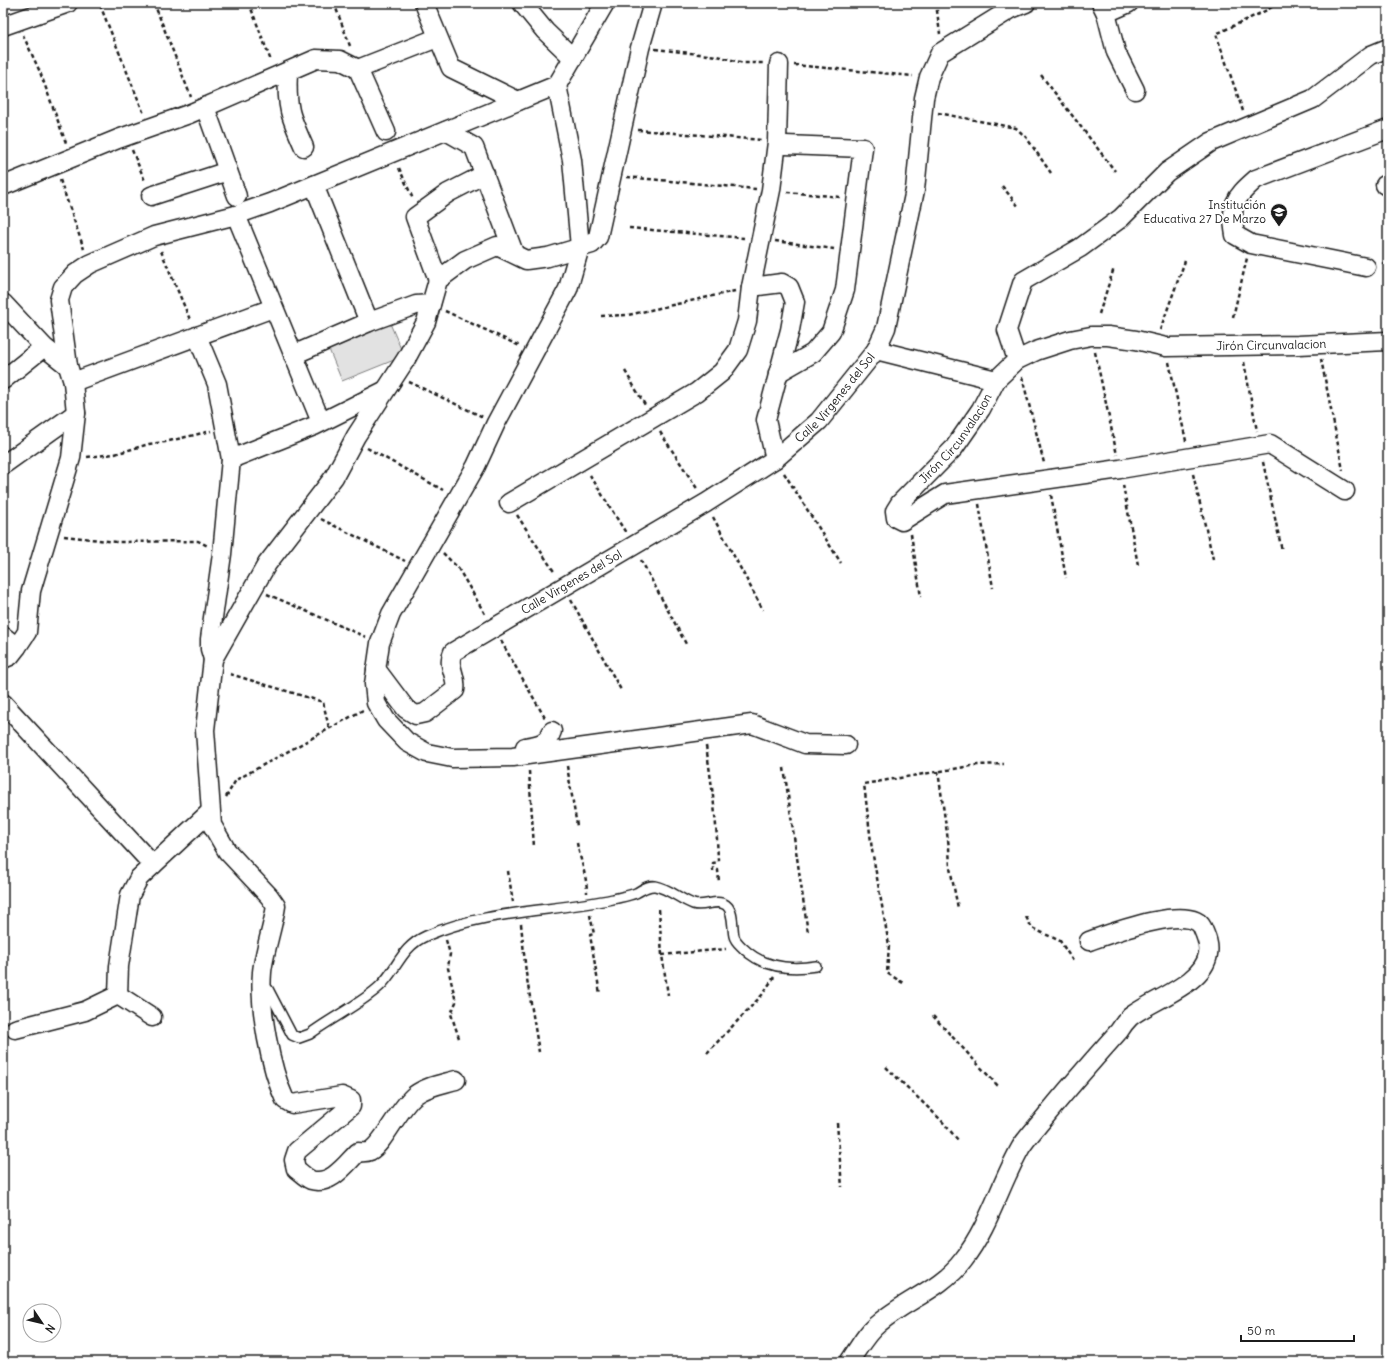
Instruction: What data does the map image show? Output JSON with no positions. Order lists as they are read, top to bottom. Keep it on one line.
{"streets":{"street":["Jirón Circunvalacion","Calle Virgenes del Sol"]},"places":{"school or university":["Institución Educativa 27 De Marzo"]},"scale_bar":"50 m","north":"bottom right"}
